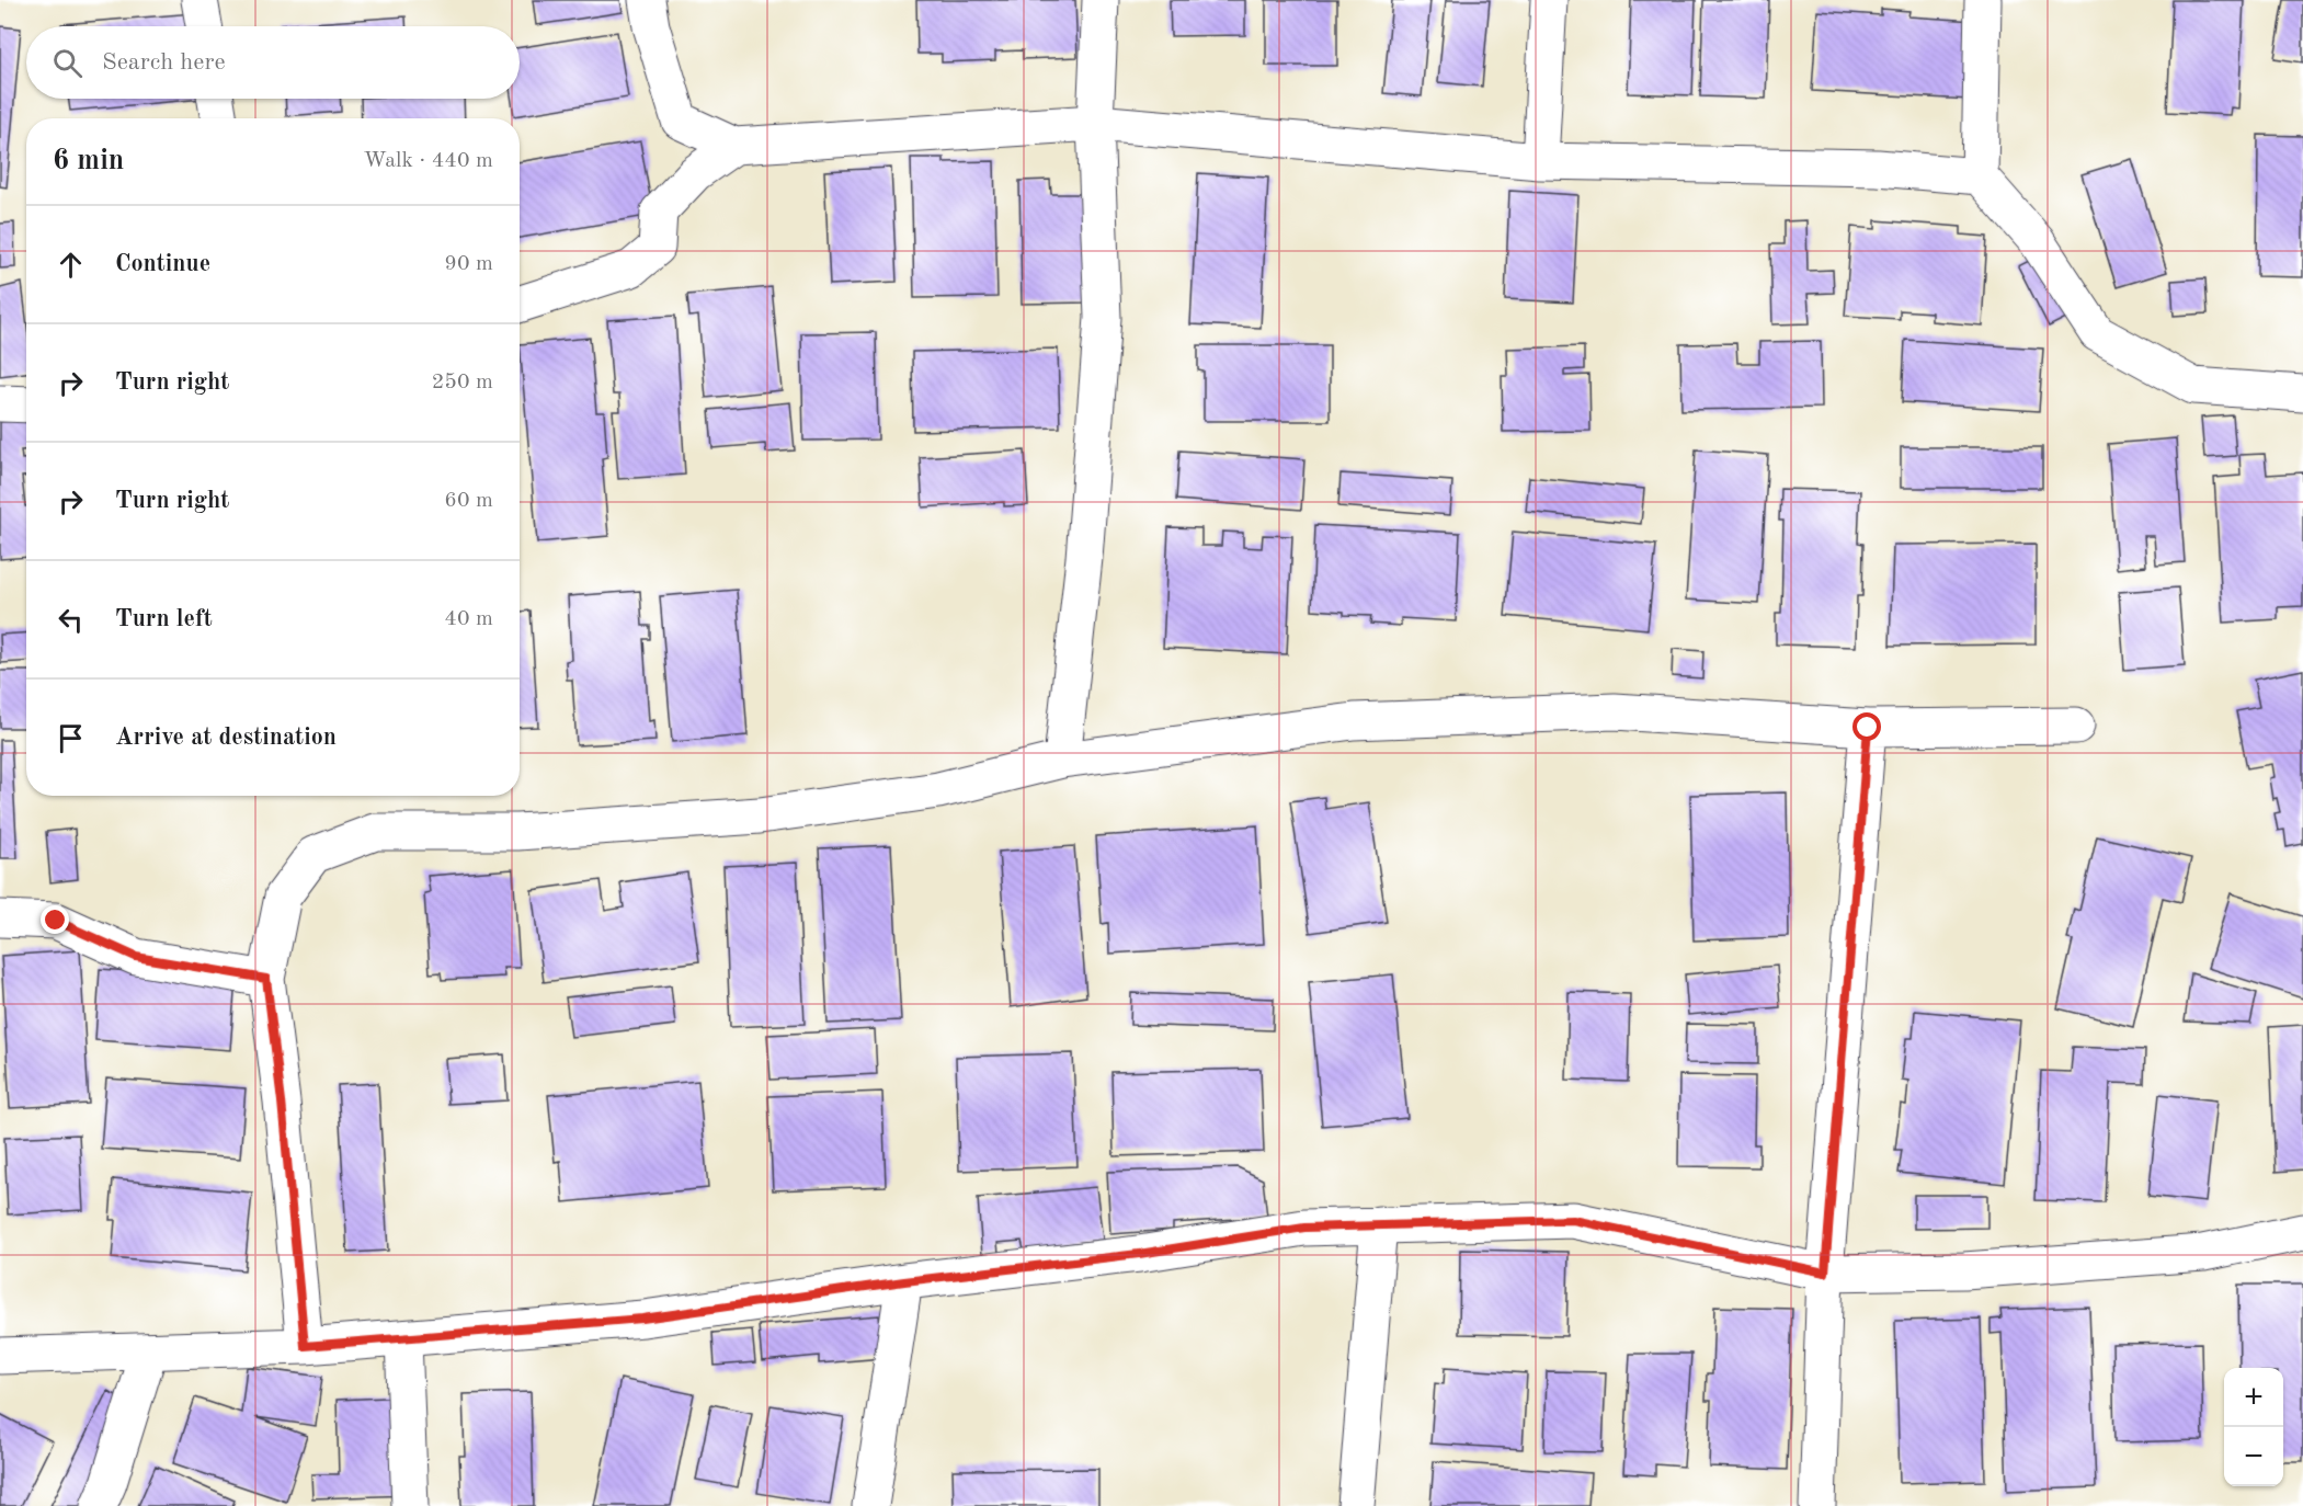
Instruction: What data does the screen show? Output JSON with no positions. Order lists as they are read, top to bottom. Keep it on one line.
{"page":{"search":"Search here","heading":["6 min","Walk · 440 m"],"list":[["Continue","90 m"],["Turn right","250 m"],["Turn right","60 m"],["Turn left","40 m"],"Arrive at destination"],"map_buttons":["+","−"]}}
